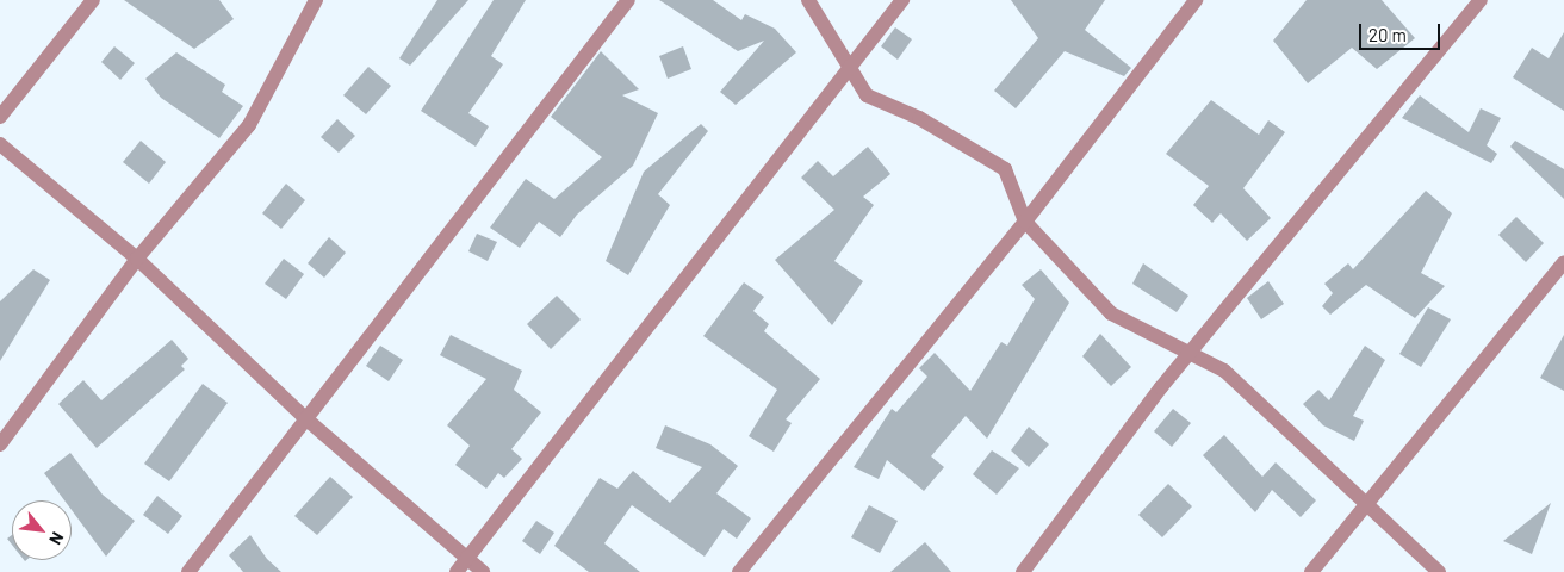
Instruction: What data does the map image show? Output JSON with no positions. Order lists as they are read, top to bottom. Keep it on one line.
{"scale_bar":"20 m","north":"bottom right"}
